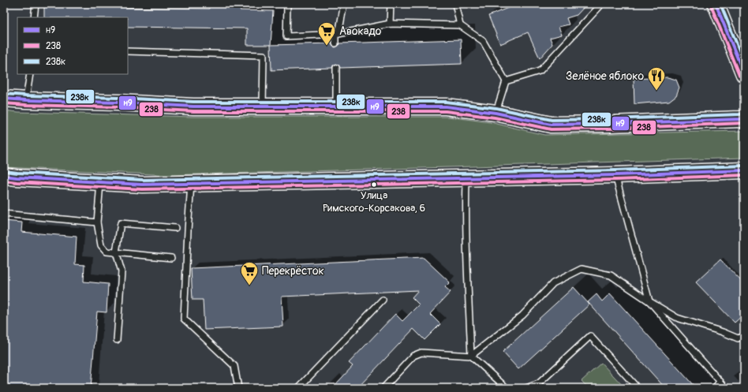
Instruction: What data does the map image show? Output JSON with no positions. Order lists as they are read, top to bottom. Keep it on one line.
{"places":{"supermarket":["Авокадо","Перекрёсток"],"restaurant":["Зелёное яблоко"],"other":["Улица Римского-Корсакова, 6"]},"lines":["transit line н9","transit line 238к","transit line 238"],"legend":["н9","238","238к"]}
